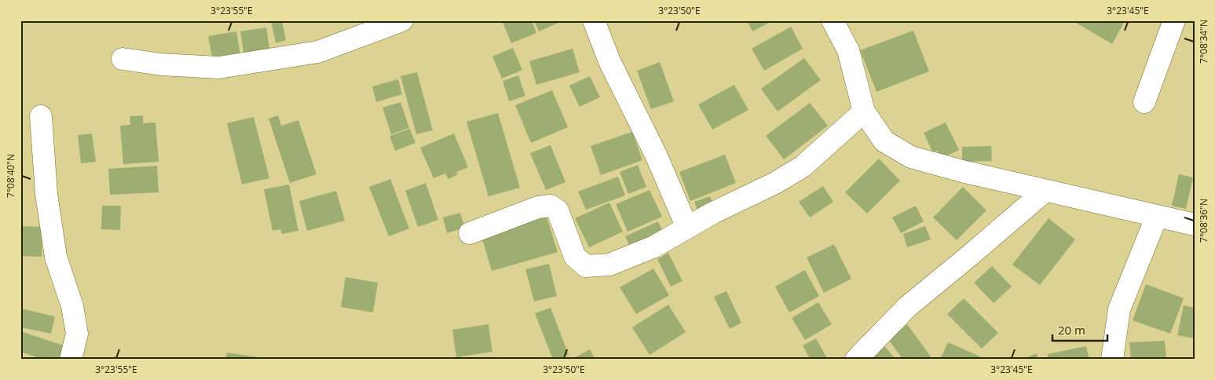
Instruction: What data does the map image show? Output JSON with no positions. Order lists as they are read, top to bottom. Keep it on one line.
{"scale_bar":"20 m","coordinates":["3°23'55\"E","3°23'50\"E","3°23'45\"E","7°08'34\"N","7°08'40\"N","7°08'36\"N"]}
